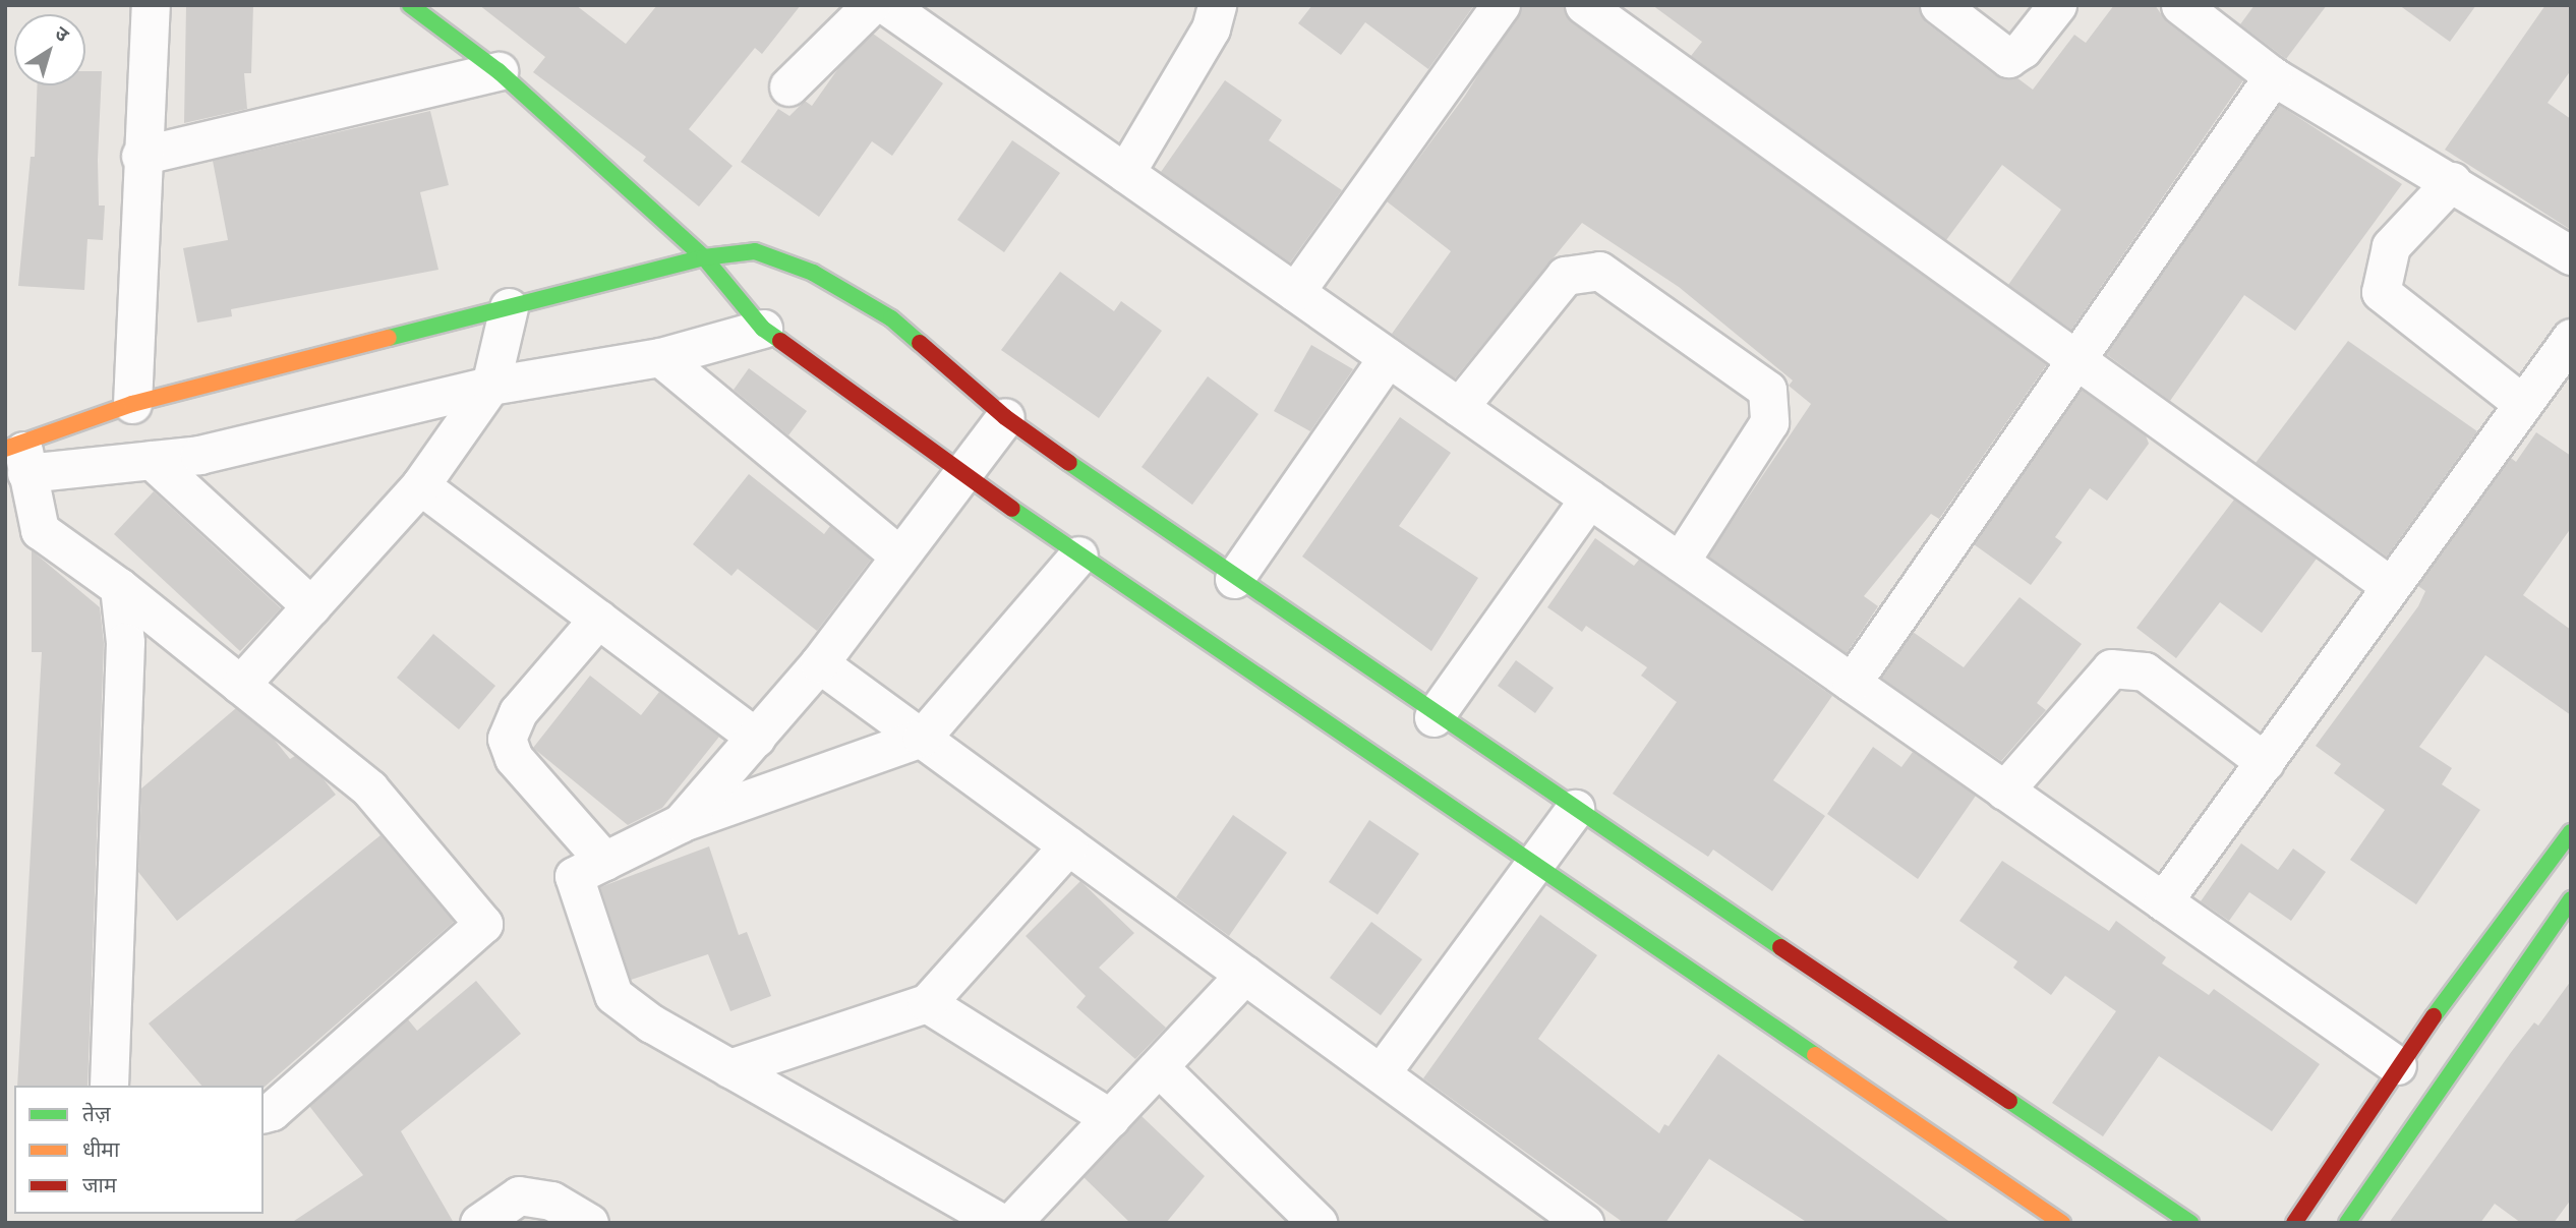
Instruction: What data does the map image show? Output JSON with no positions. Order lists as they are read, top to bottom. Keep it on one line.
{"legend":["तेज़","धीमा","जाम"],"north":"top right"}
